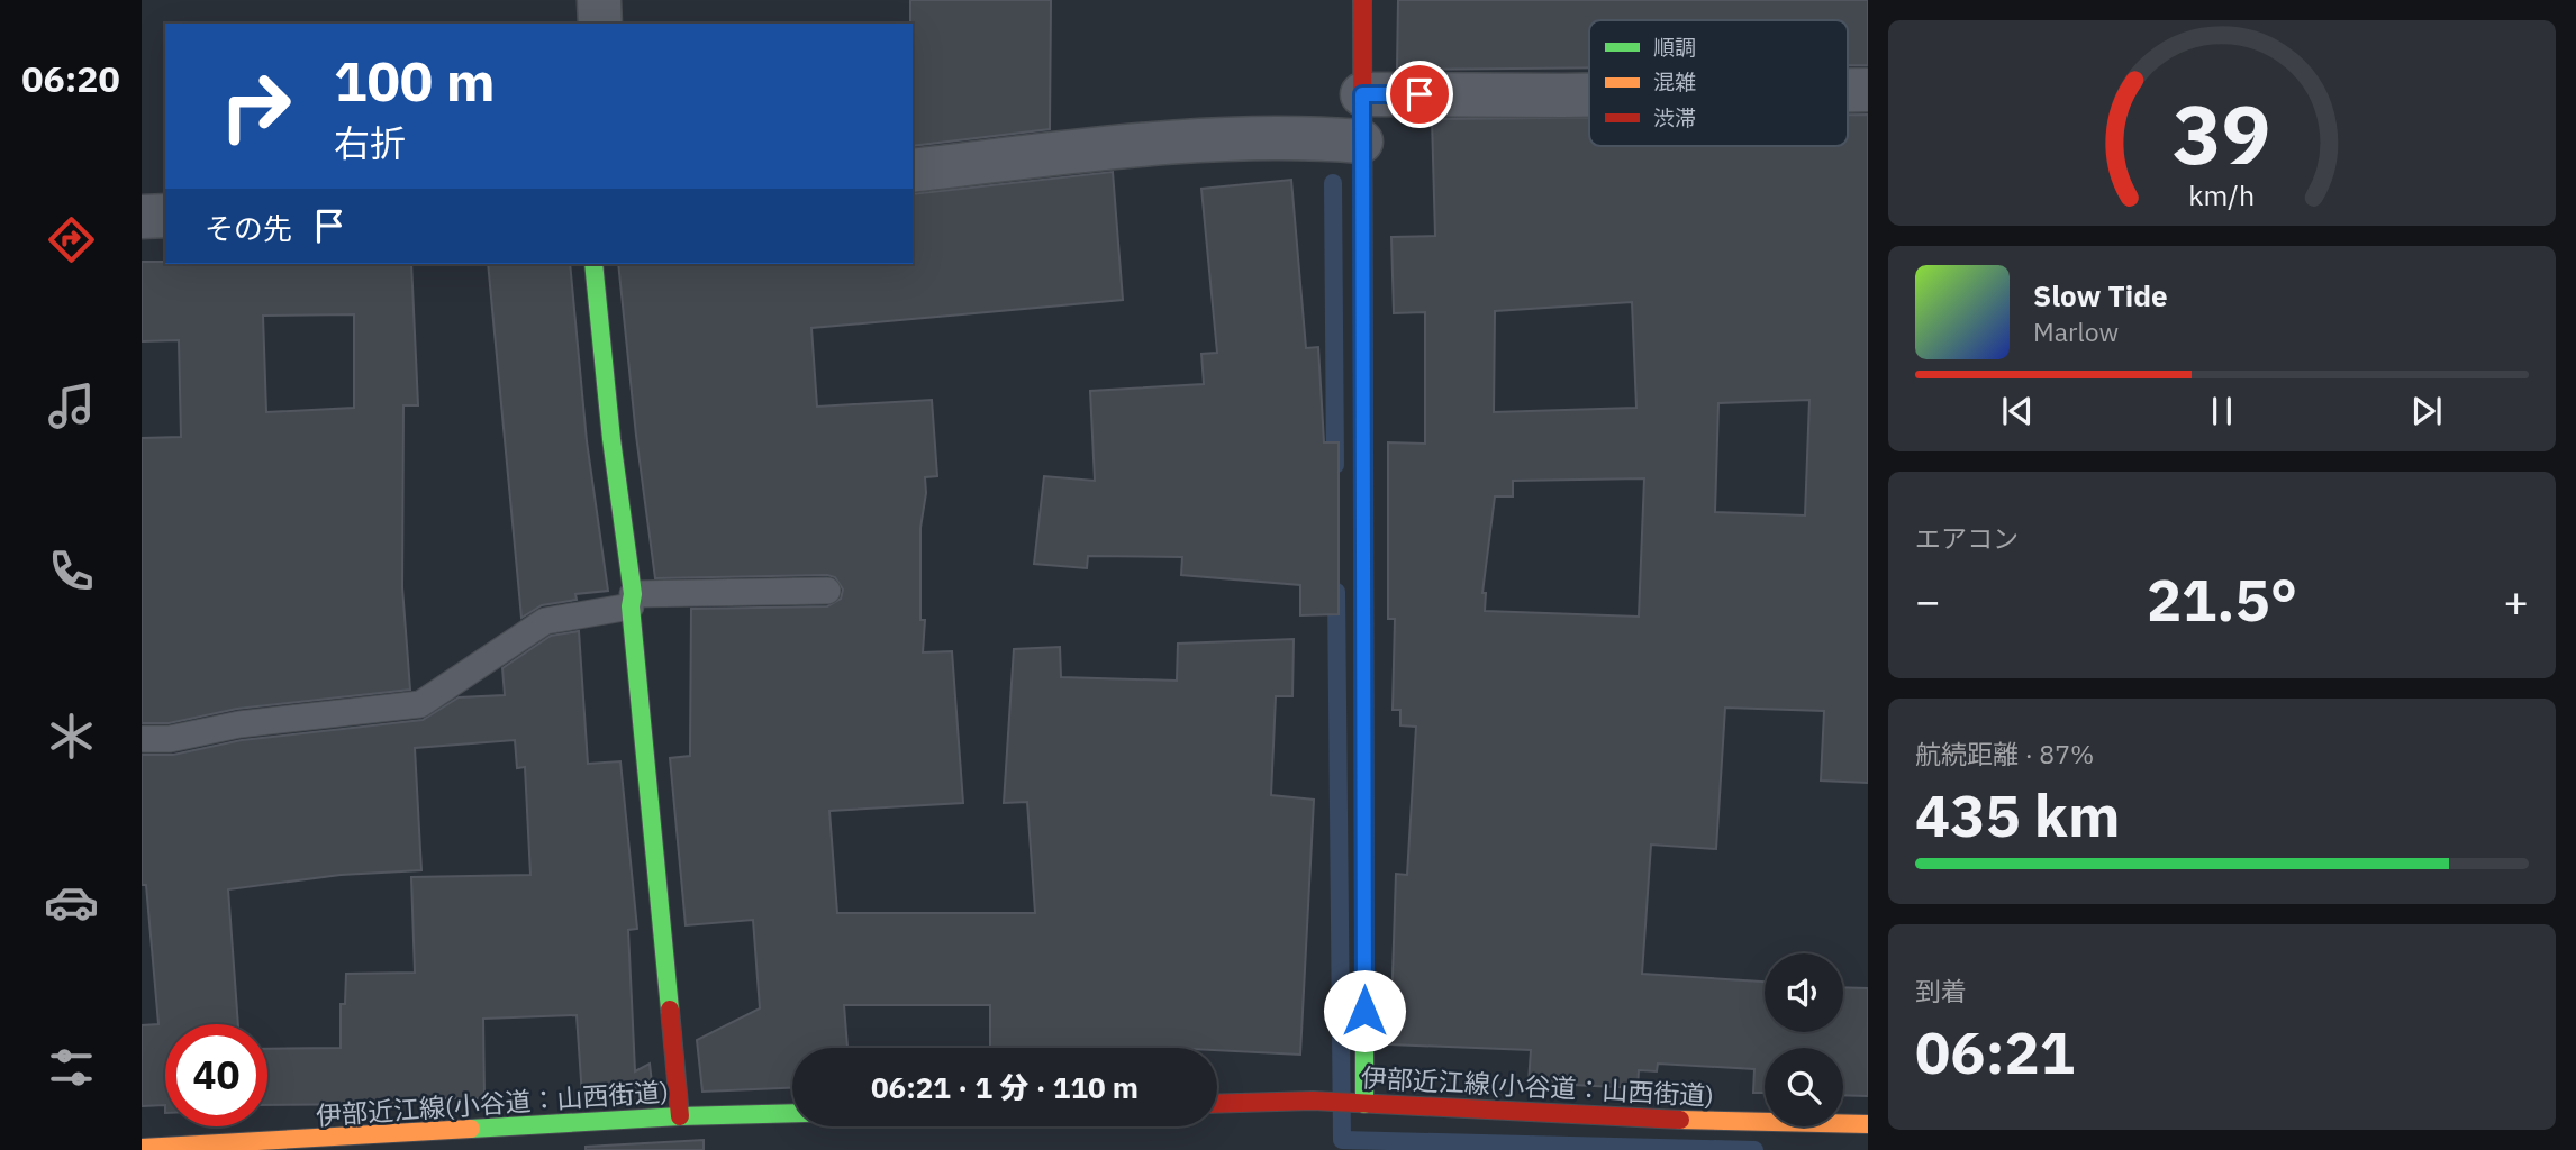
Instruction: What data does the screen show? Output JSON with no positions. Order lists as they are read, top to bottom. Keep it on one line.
{"streets":{"street":["伊部近江線(小谷道：山西街道)"]},"legend":["順調","混雑","渋滞"],"page":{"tabs":"06:20","turn":["100 m","右折"],"then":"その先","song":["Slow Tide","Marlow"],"tile":["エアコン",["航続距離 · 87%","435 km"],["到着","06:21"]],"heat":["−","21.5°","+"],"limit":"40","trip":"06:21 · 1 分 · 110 m","gauge":["39","km/h"]}}
